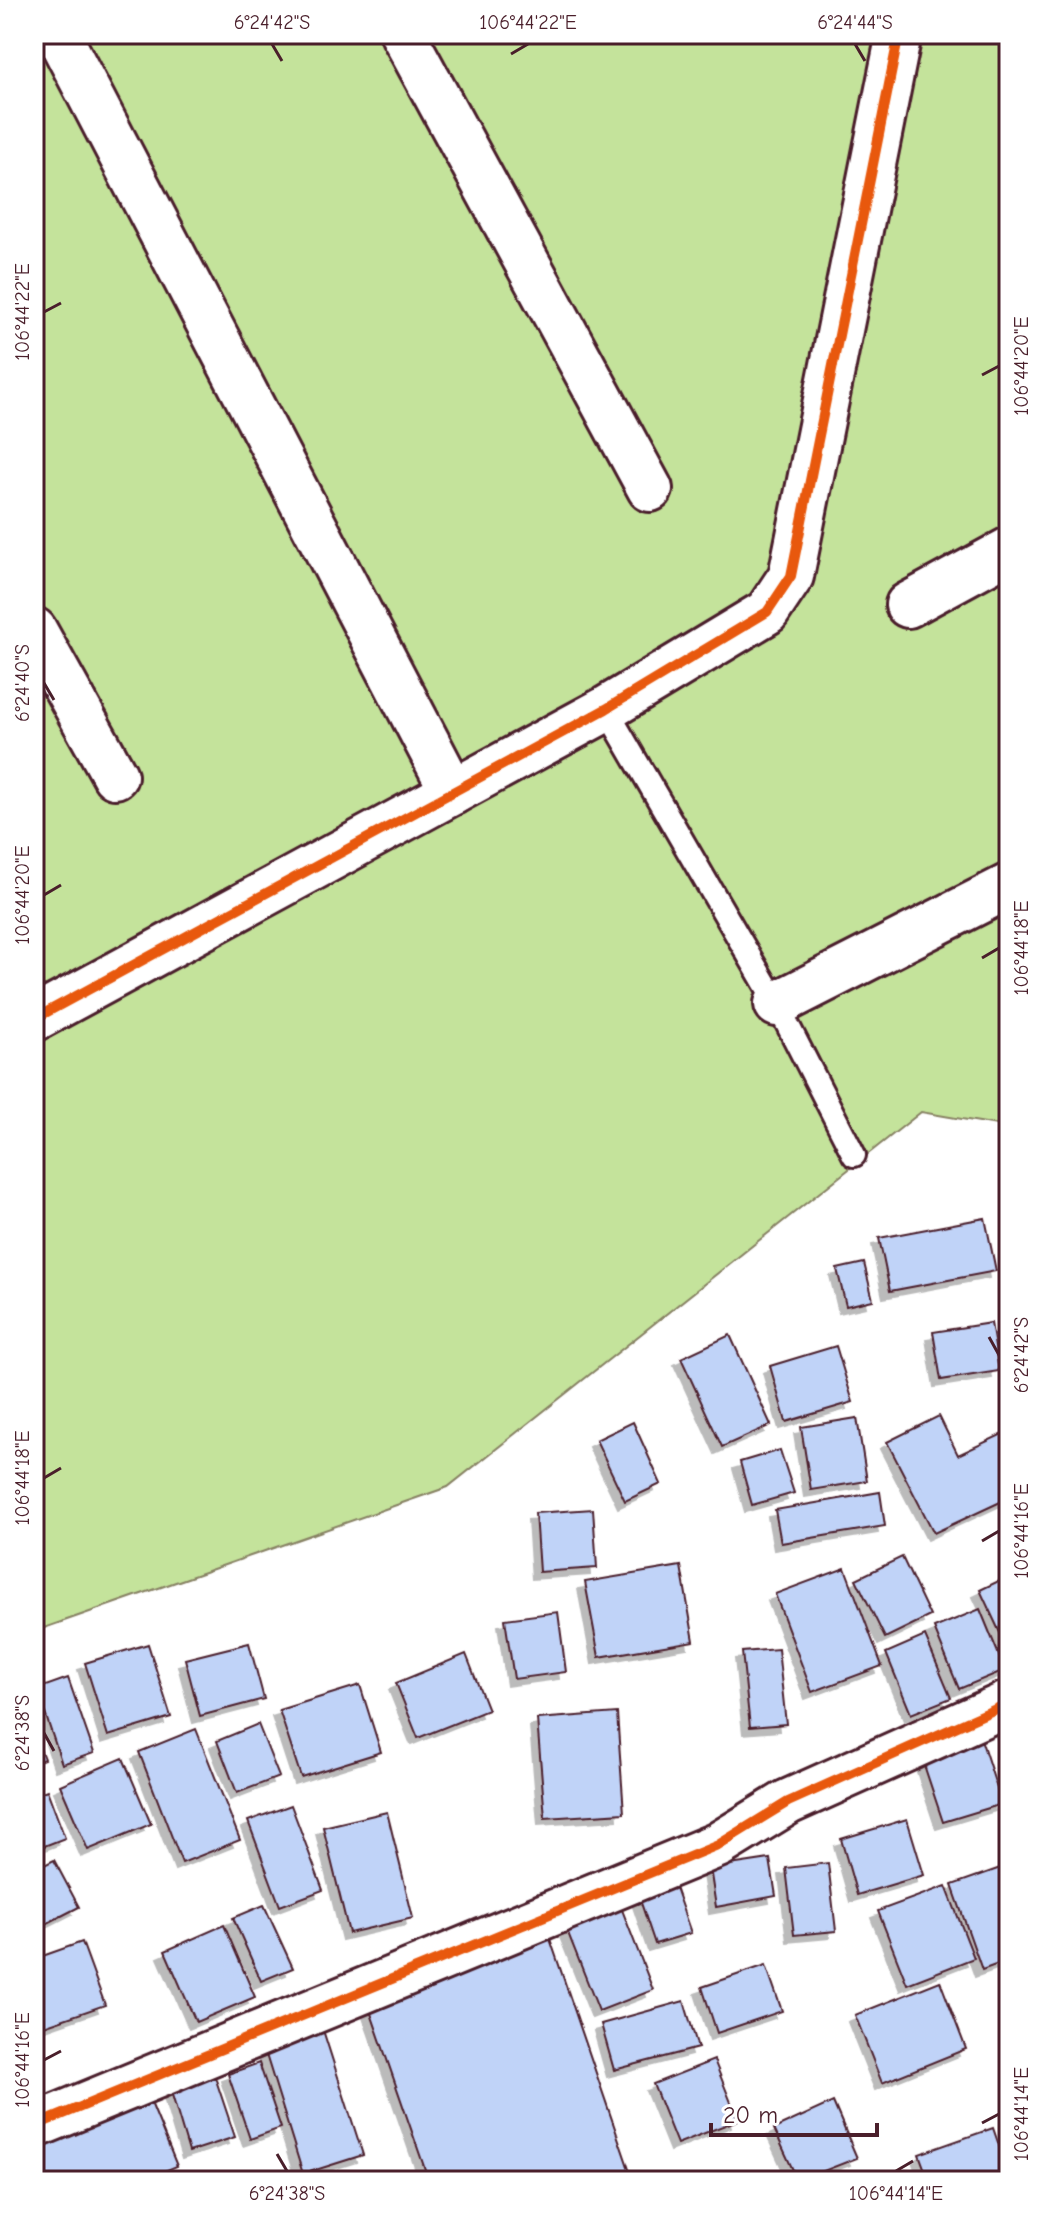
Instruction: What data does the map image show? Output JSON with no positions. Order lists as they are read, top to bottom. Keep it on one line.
{"scale_bar":"20 m","coordinates":["6°24'42\"S","106°44'22\"E","6°24'44\"S","106°44'20\"E","6°24'40\"S","106°44'18\"E","106°44'16\"E","6°24'38\"S","106°44'14\"E"]}
